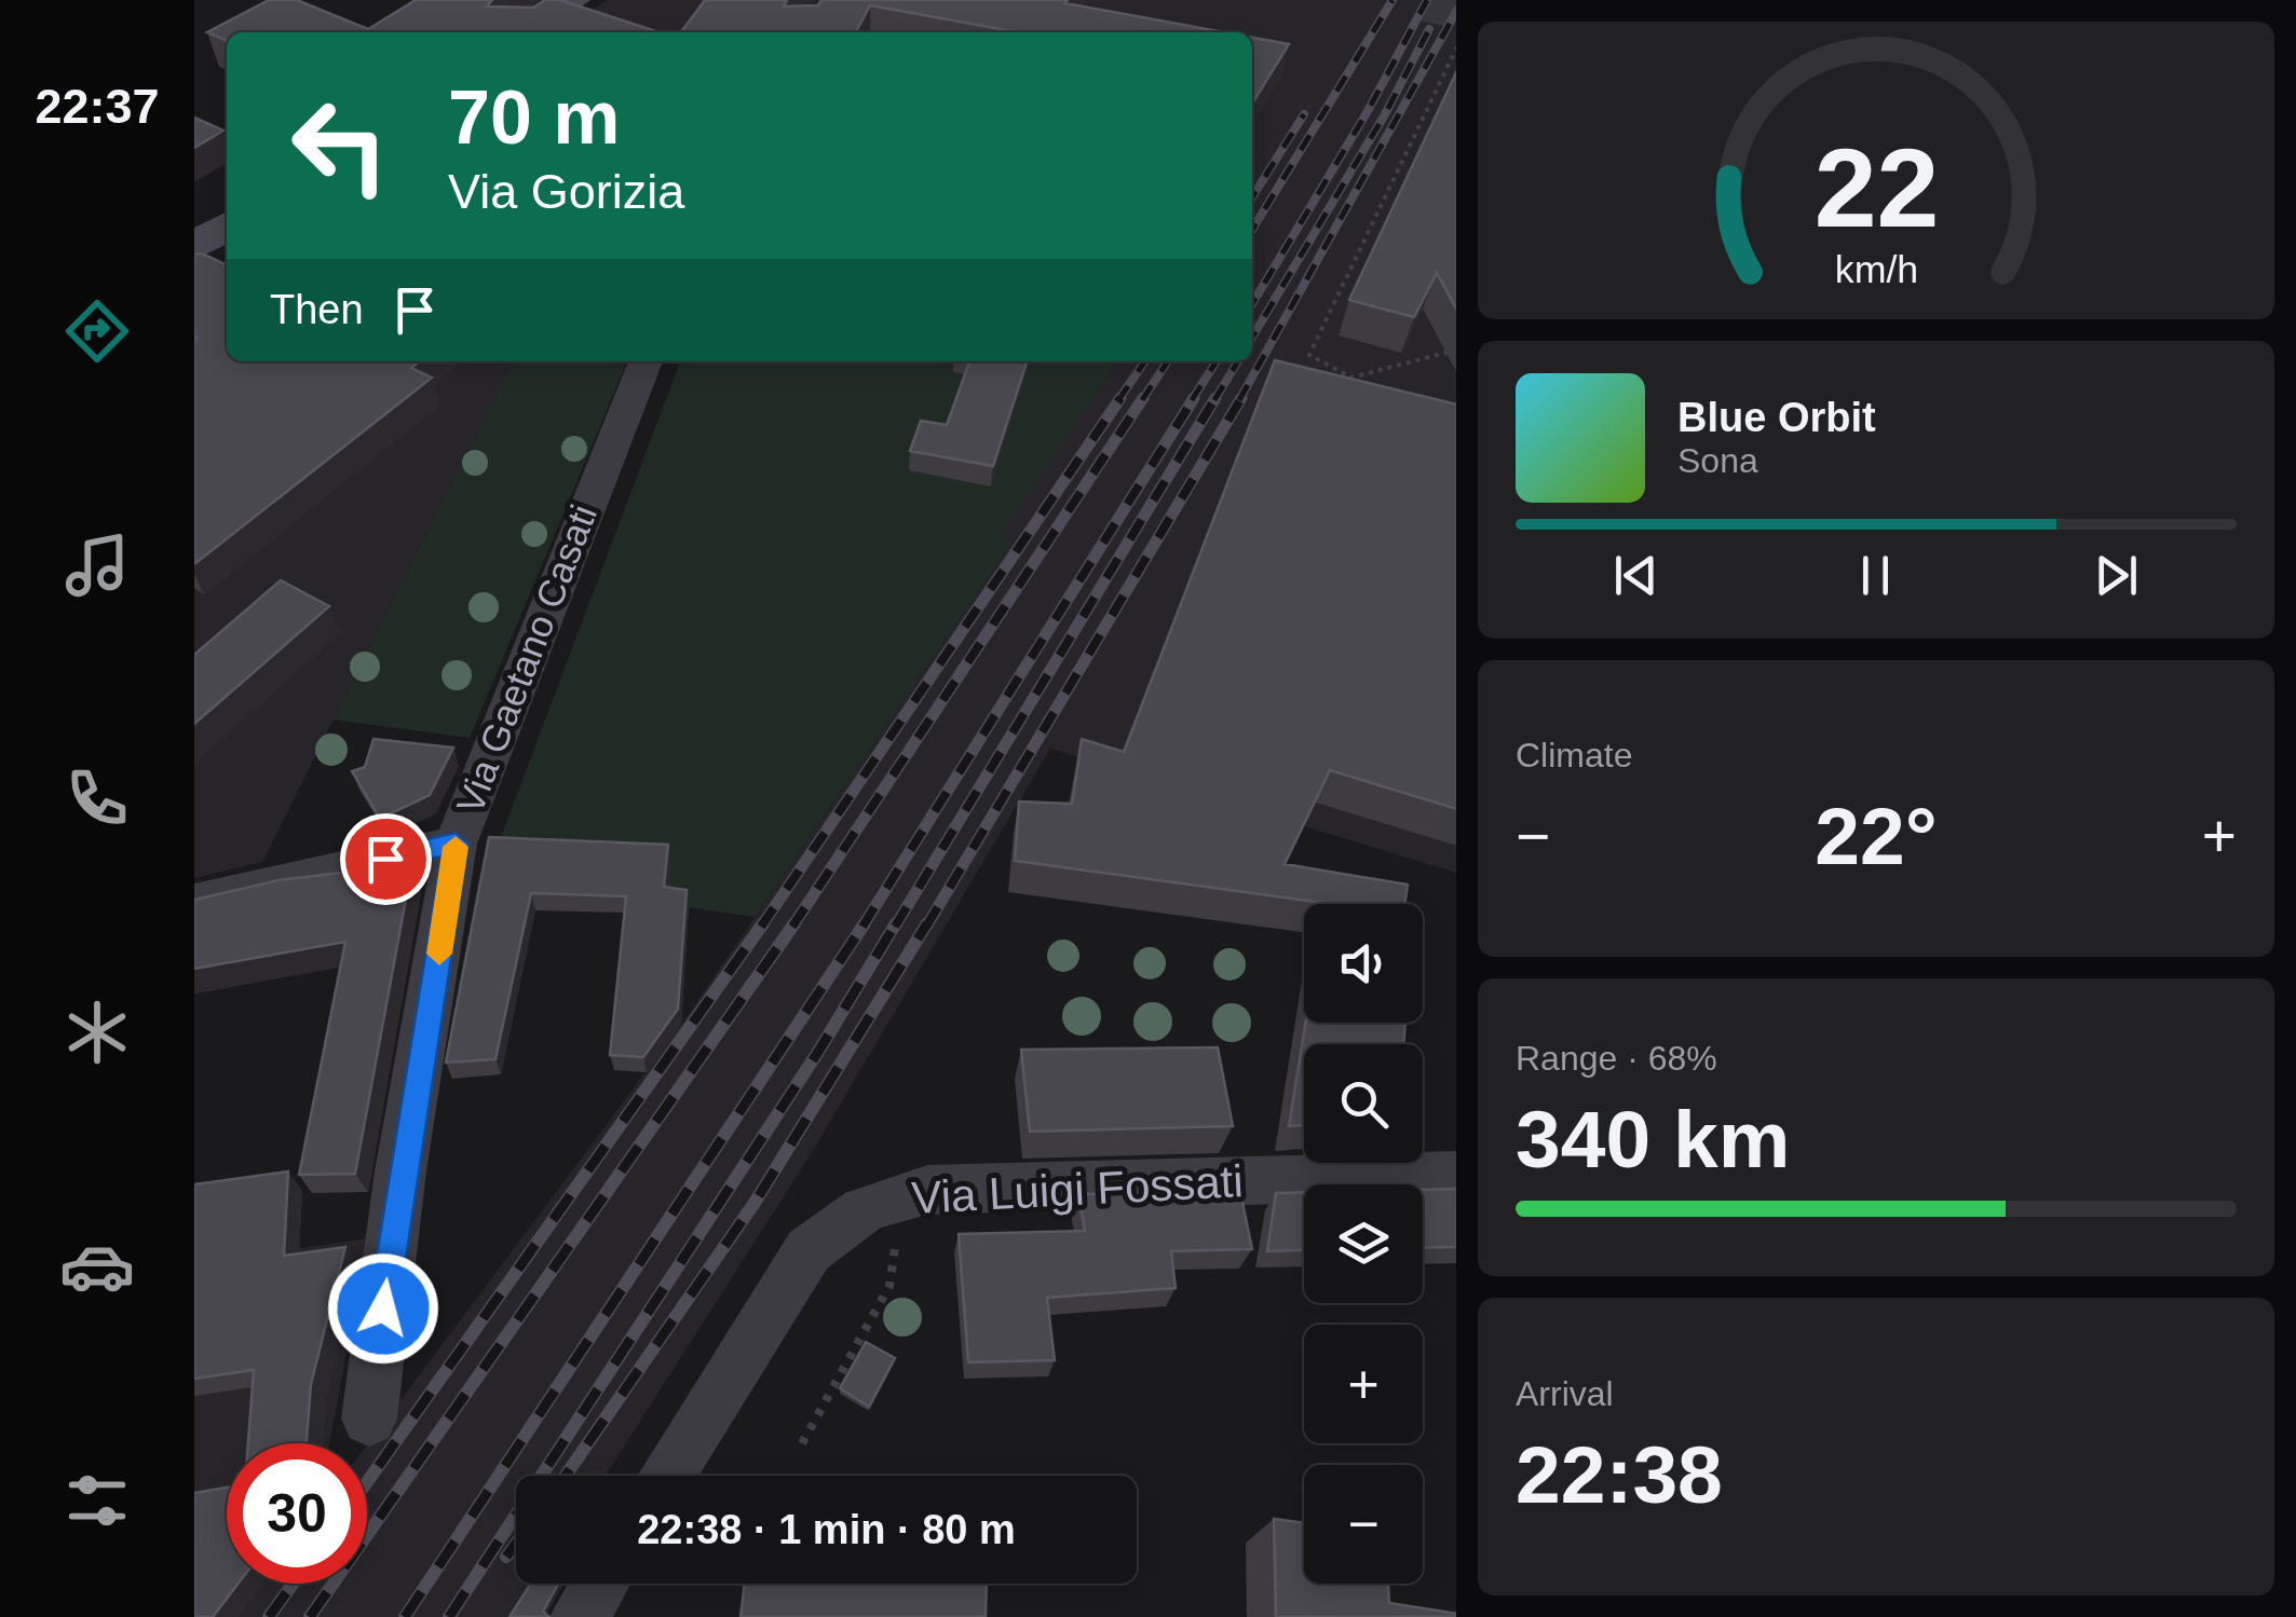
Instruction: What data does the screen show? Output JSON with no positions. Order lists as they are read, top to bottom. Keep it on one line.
{"streets":{"street":["Via Gaetano Casati","Via Luigi Fossati"]},"page":{"tabs":"22:37","turn":["70 m","Via Gorizia"],"then":"Then","song":["Blue Orbit","Sona"],"tile":["Climate",["Range · 68%","340 km"],["Arrival","22:38"]],"heat":["−","22°","+"],"map_buttons":["+","−"],"limit":"30","trip":"22:38 · 1 min · 80 m","gauge":["22","km/h"]}}
